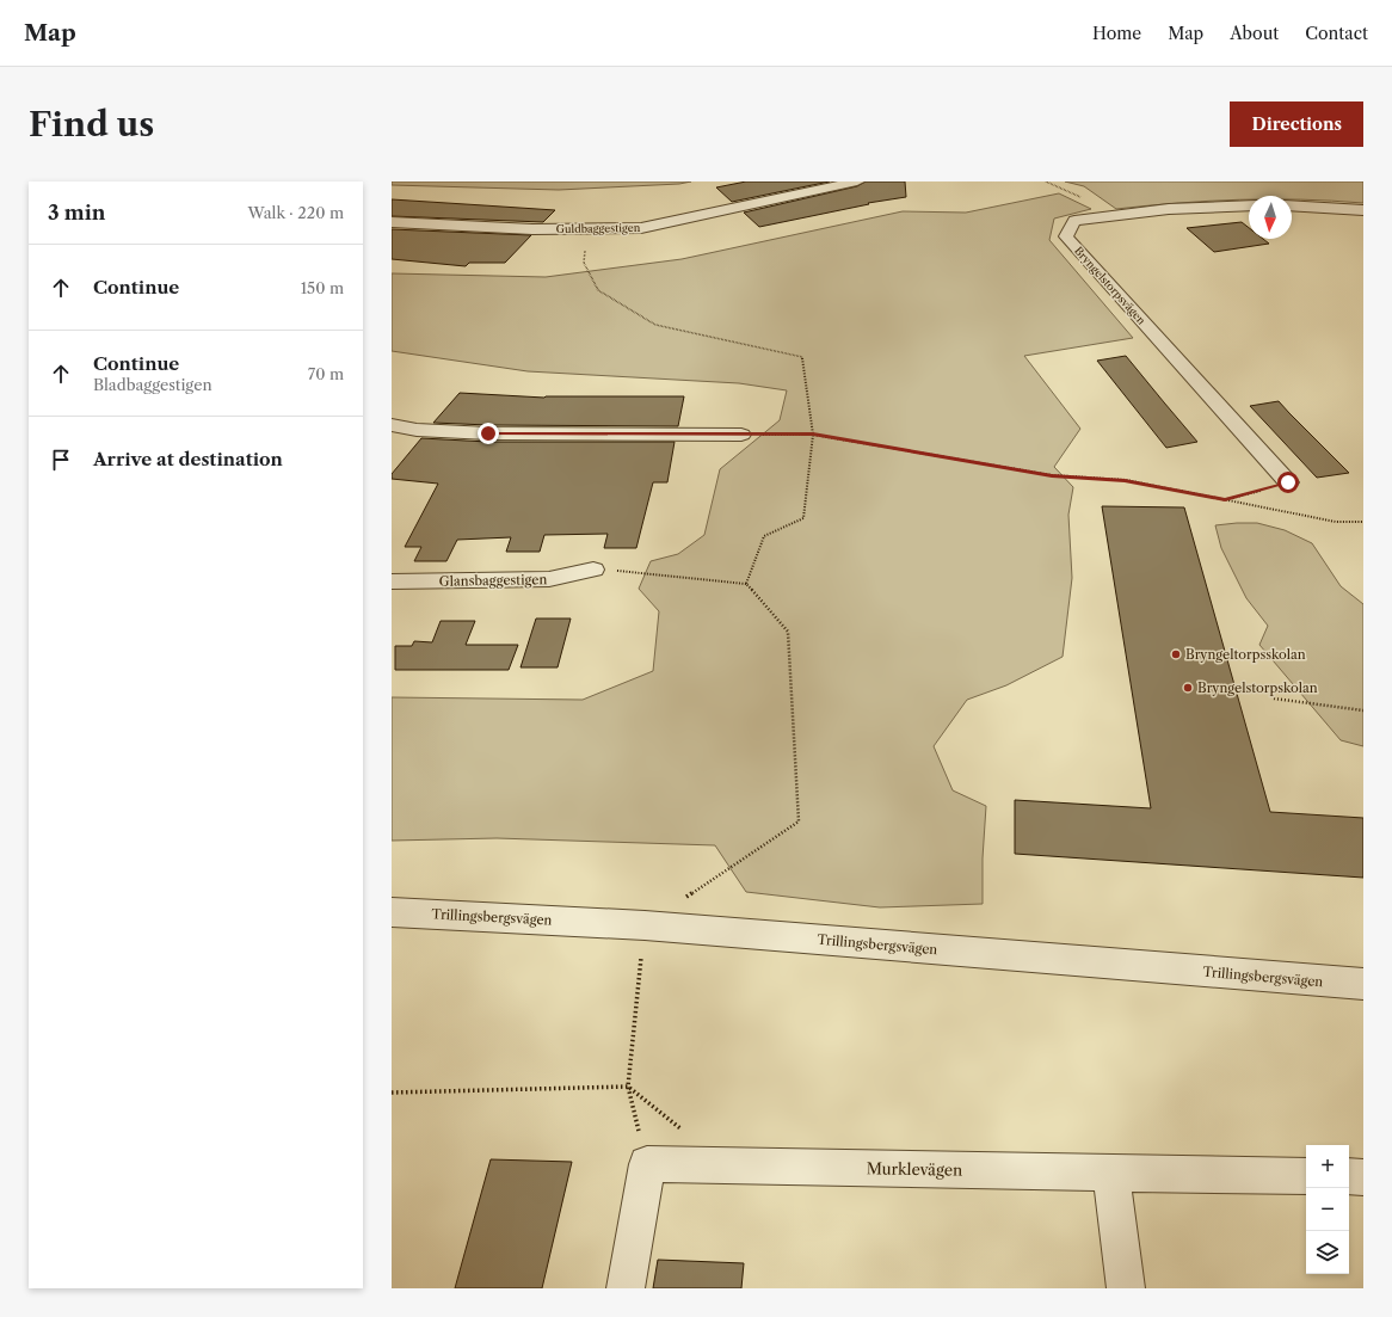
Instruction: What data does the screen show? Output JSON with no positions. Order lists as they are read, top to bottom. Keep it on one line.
{"streets":{"street":["Guldbaggestigen","Bryngelstorpsvägen","Glansbaggestigen","Trillingsbergsvägen","Murklevägen"]},"places":["Bryngeltorpsskolan","Bryngelstorpskolan"],"north":"bottom","page":{"header":"Map","nav":["Home","Map","About","Contact"],"buttons":"Directions","title":"Find us","heading":["3 min","Walk · 220 m"],"list":[["Continue","150 m"],["Continue","Bladbaggestigen","70 m"],"Arrive at destination"],"map_buttons":["+","−"]}}
